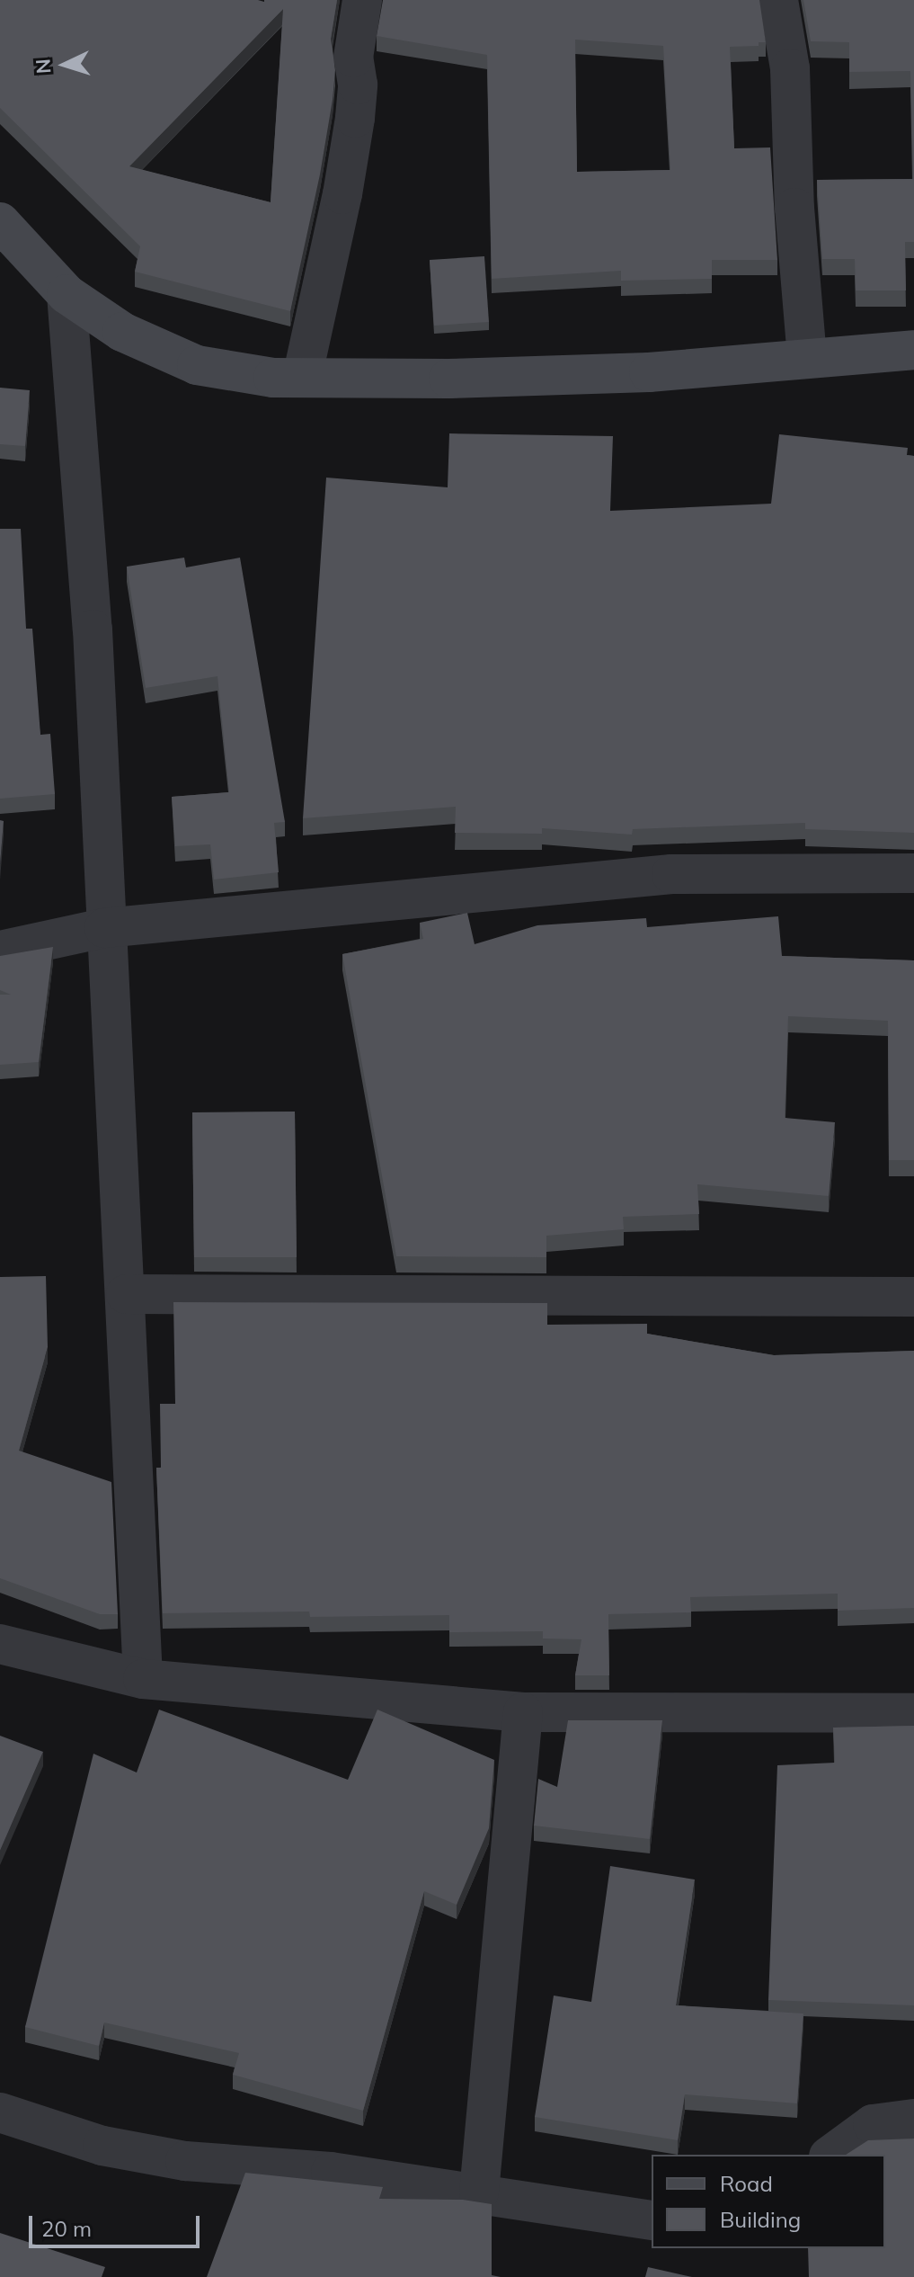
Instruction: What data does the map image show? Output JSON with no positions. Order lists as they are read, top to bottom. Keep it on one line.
{"legend":["Road","Building"],"scale_bar":"20 m","north":"left"}
